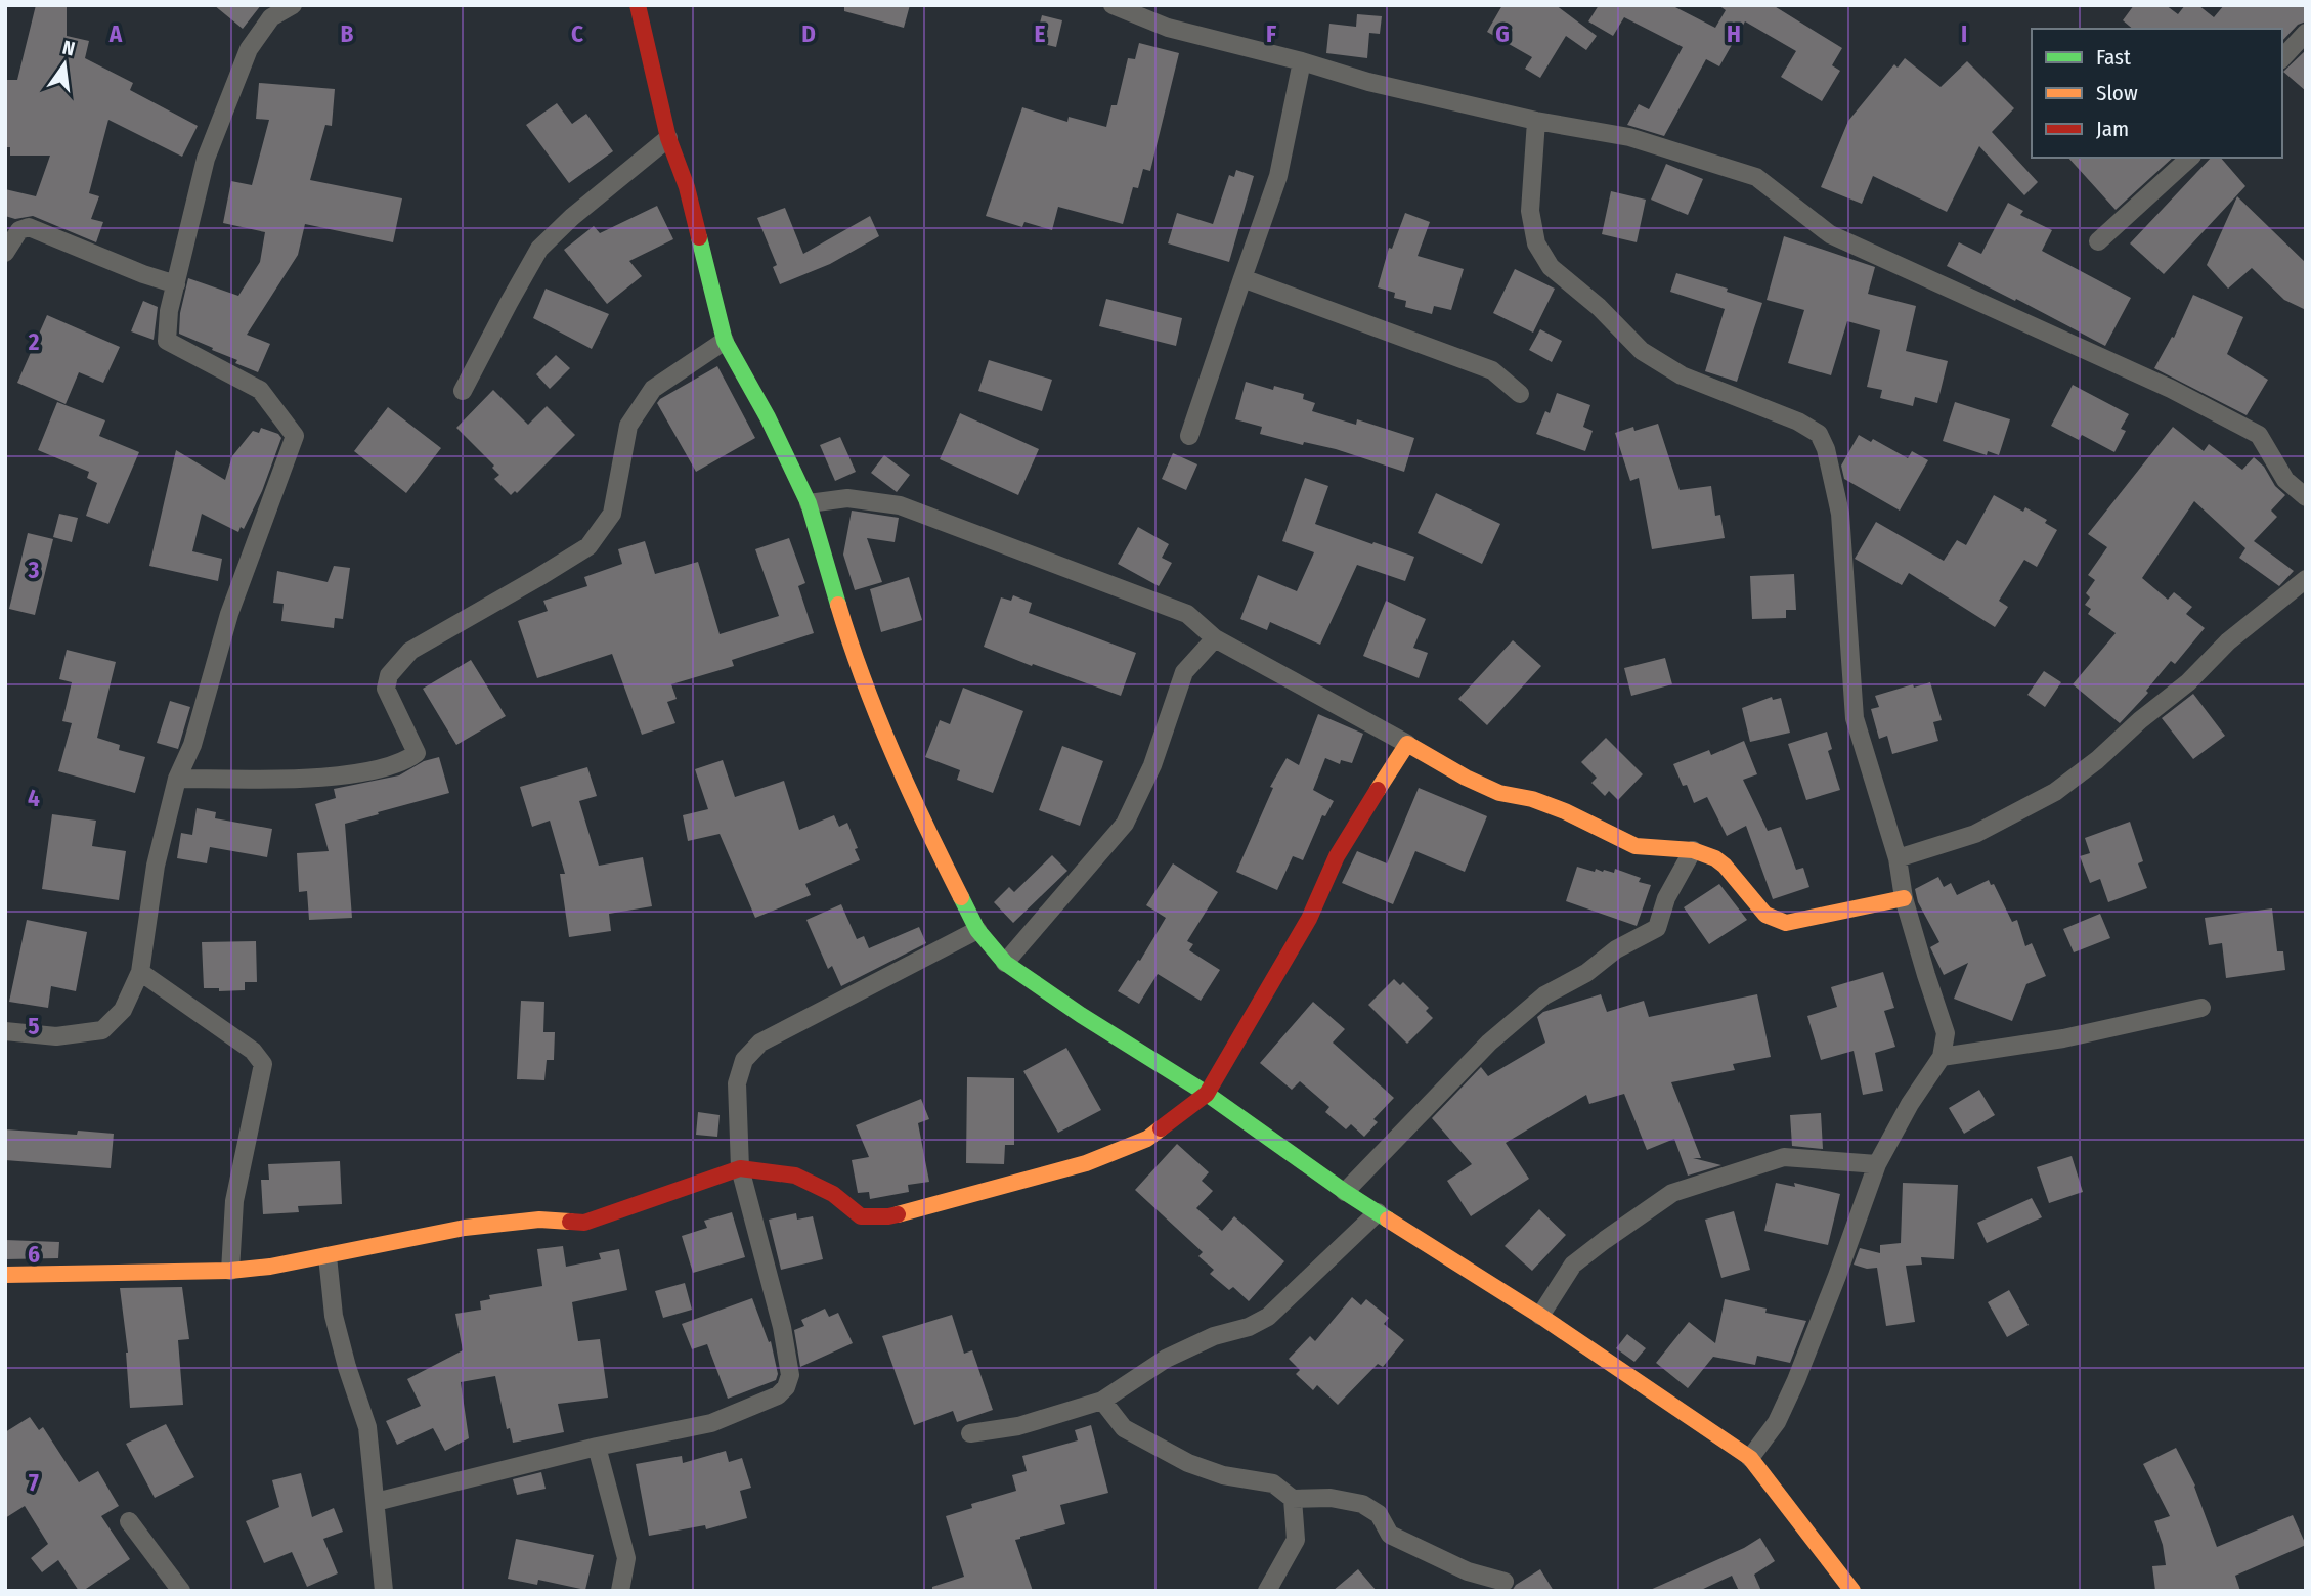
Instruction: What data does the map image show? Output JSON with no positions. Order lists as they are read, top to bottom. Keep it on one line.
{"legend":["Fast","Slow","Jam"],"north":"top","grid":{"columns":["A","B","C","D","E","F","G","H","I"],"rows":["2","3","4","5","6","7"]}}
